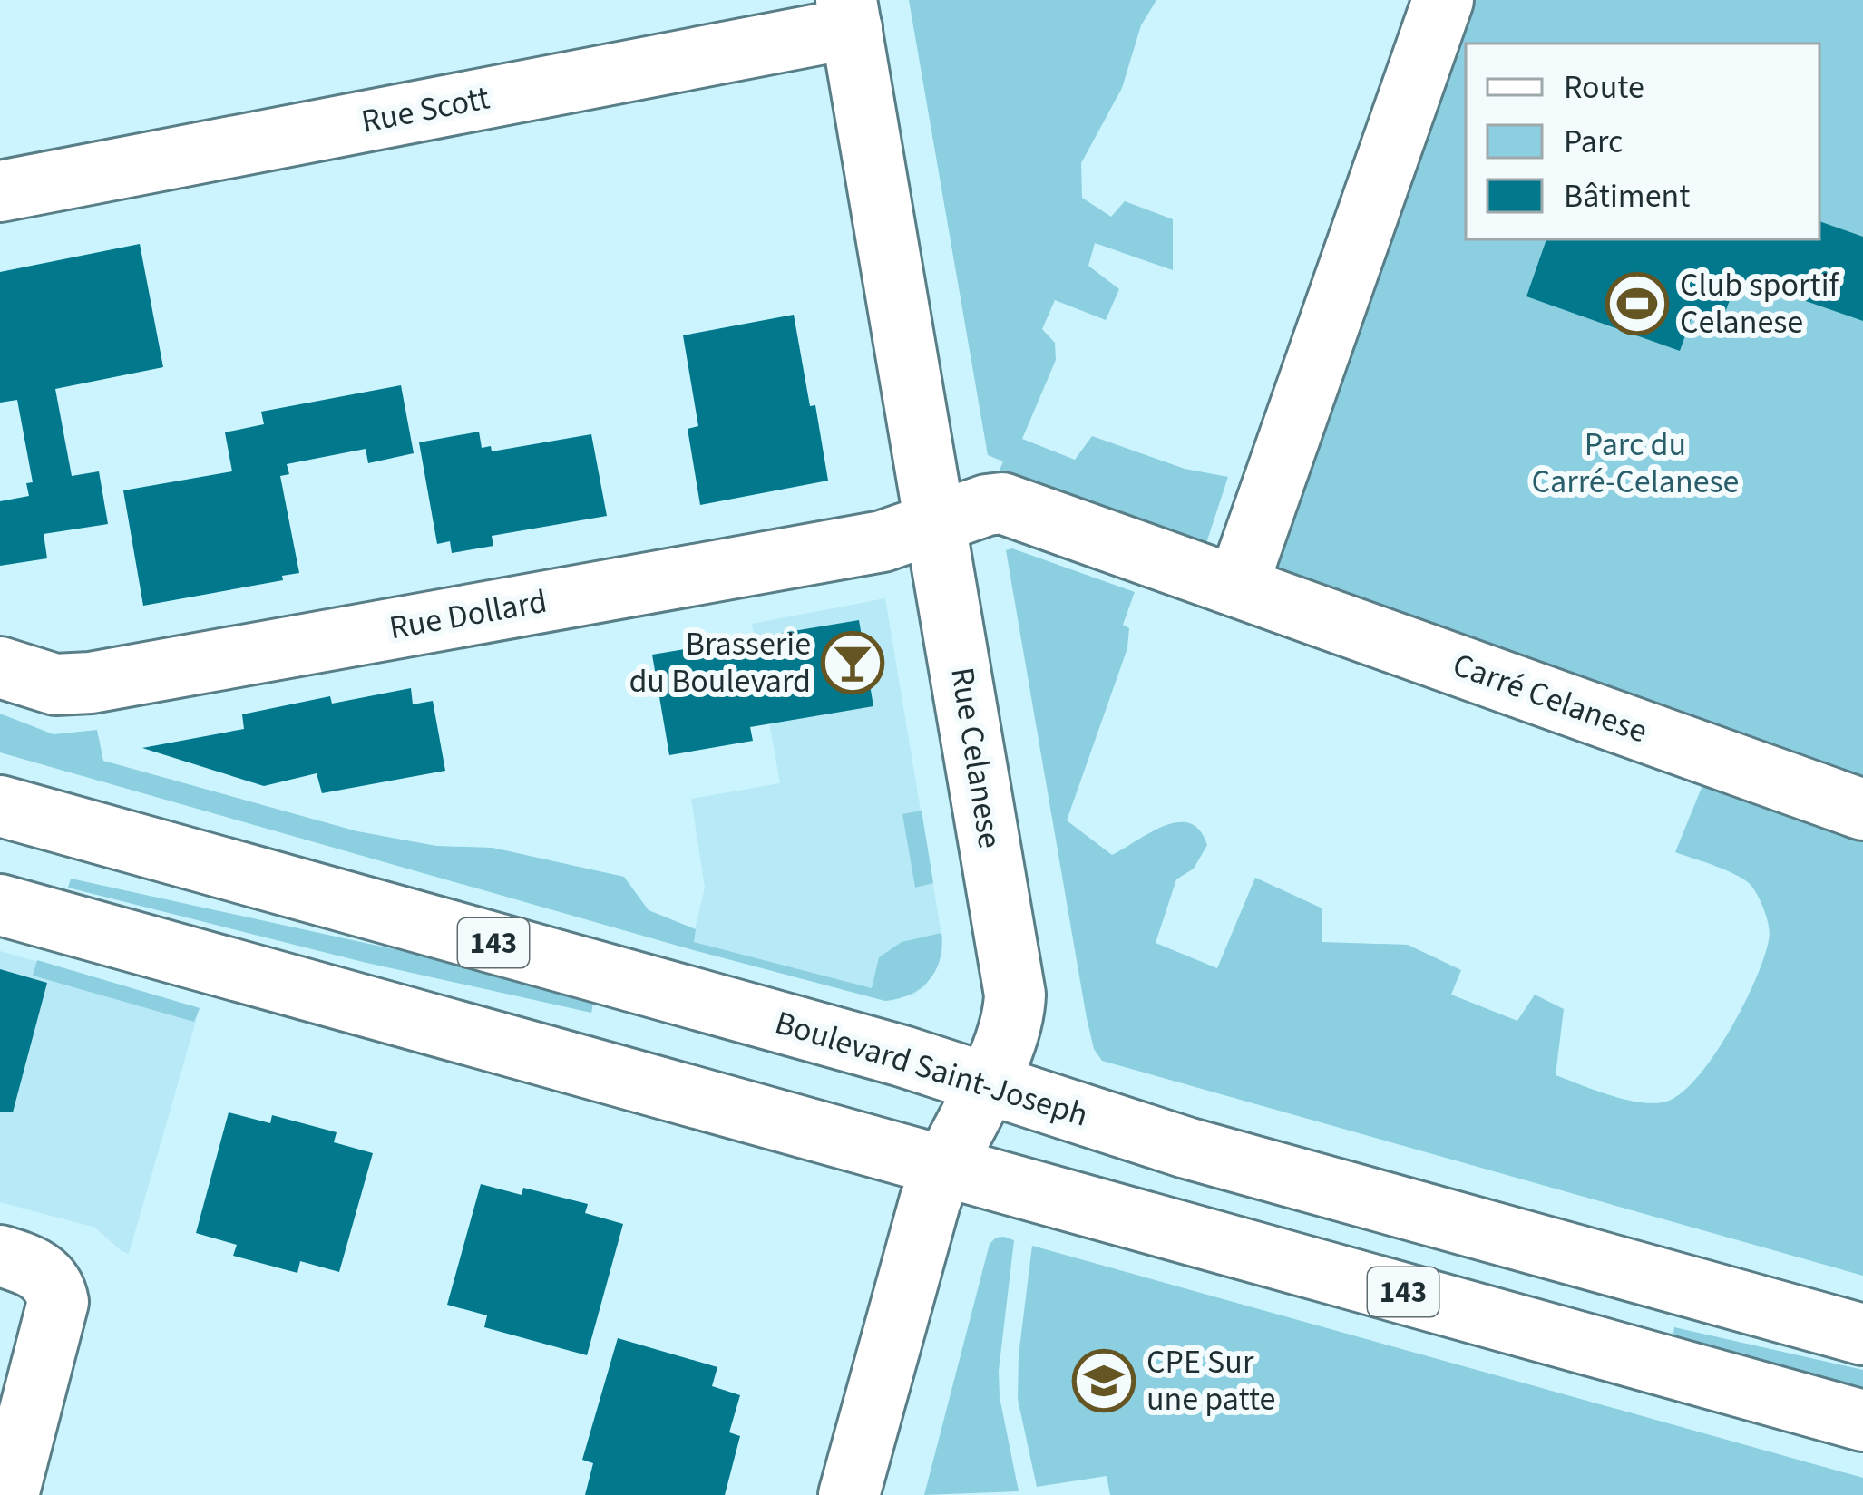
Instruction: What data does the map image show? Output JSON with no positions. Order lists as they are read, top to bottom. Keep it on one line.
{"streets":{"street":["Rue Scott","Rue Dollard","Carré Celanese","Rue Celanese","143","Boulevard Saint-Joseph"]},"crossings":[["Rue Scott","Rue Celanese"],["Rue Dollard","Carré Celanese"],["Rue Dollard","Rue Celanese"],["Carré Celanese","Rue Celanese"],["Rue Celanese","143"],["Rue Celanese","Boulevard Saint-Joseph"]],"parks":["Parc du Carré-Celanese"],"places":{"sports":["Club sportif Celanese"],"bar":["Brasserie du Boulevard"],"school or university":["CPE Sur une patte"]},"legend":["Route","Parc","Bâtiment"]}
